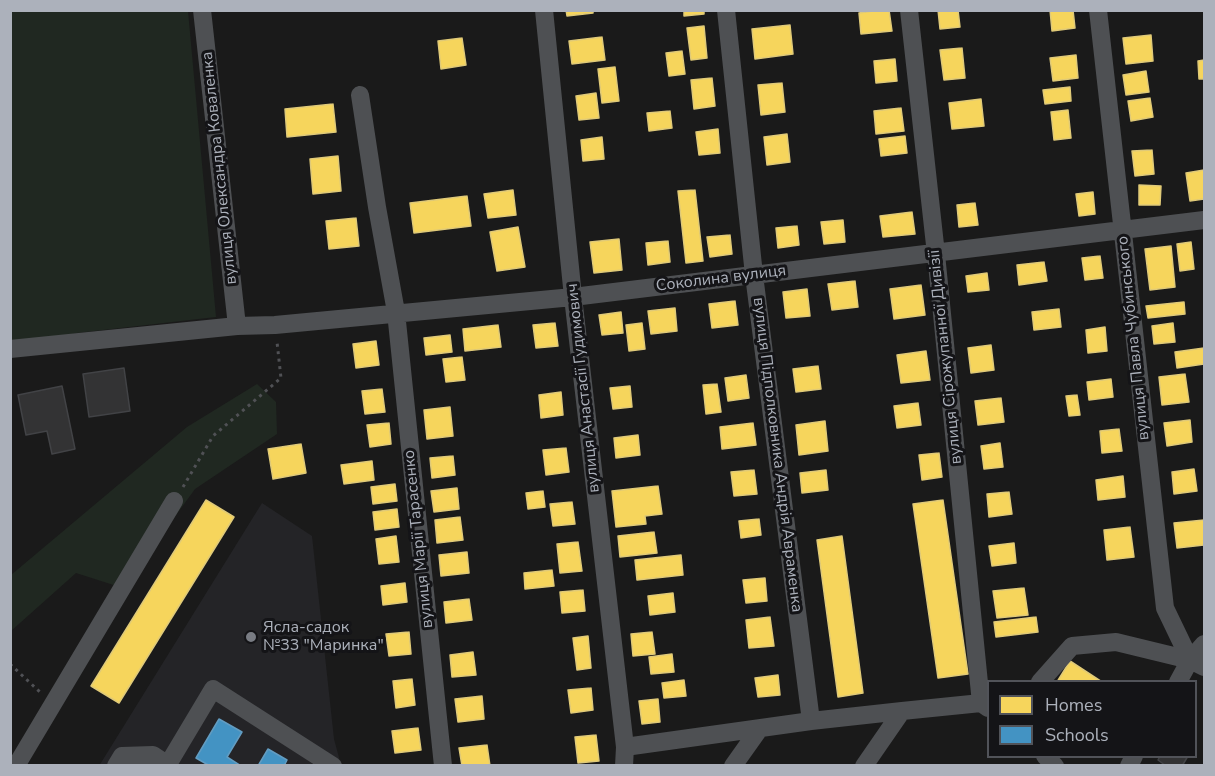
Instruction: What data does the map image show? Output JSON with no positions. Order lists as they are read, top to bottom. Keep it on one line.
{"streets":{"street":["вулиця Олександра Коваленка","Соколина вулиця","вулиця Павла Чубинського","вулиця Сірожупанної Дивізії","вулиця Анастасії Гудимович","вулиця Підполковника Андрія Авраменка","вулиця Марії Тарасенко"]},"crossings":[["вулиця Олександра Коваленка","Соколина вулиця"],["Соколина вулиця","вулиця Павла Чубинського"],["Соколина вулиця","вулиця Сірожупанної Дивізії"],["Соколина вулиця","вулиця Анастасії Гудимович"],["Соколина вулиця","вулиця Підполковника Андрія Авраменка"],["Соколина вулиця","вулиця Марії Тарасенко"]],"places":["Ясла-садок №33 \"Маринка\""],"legend":["Homes","Schools"]}
